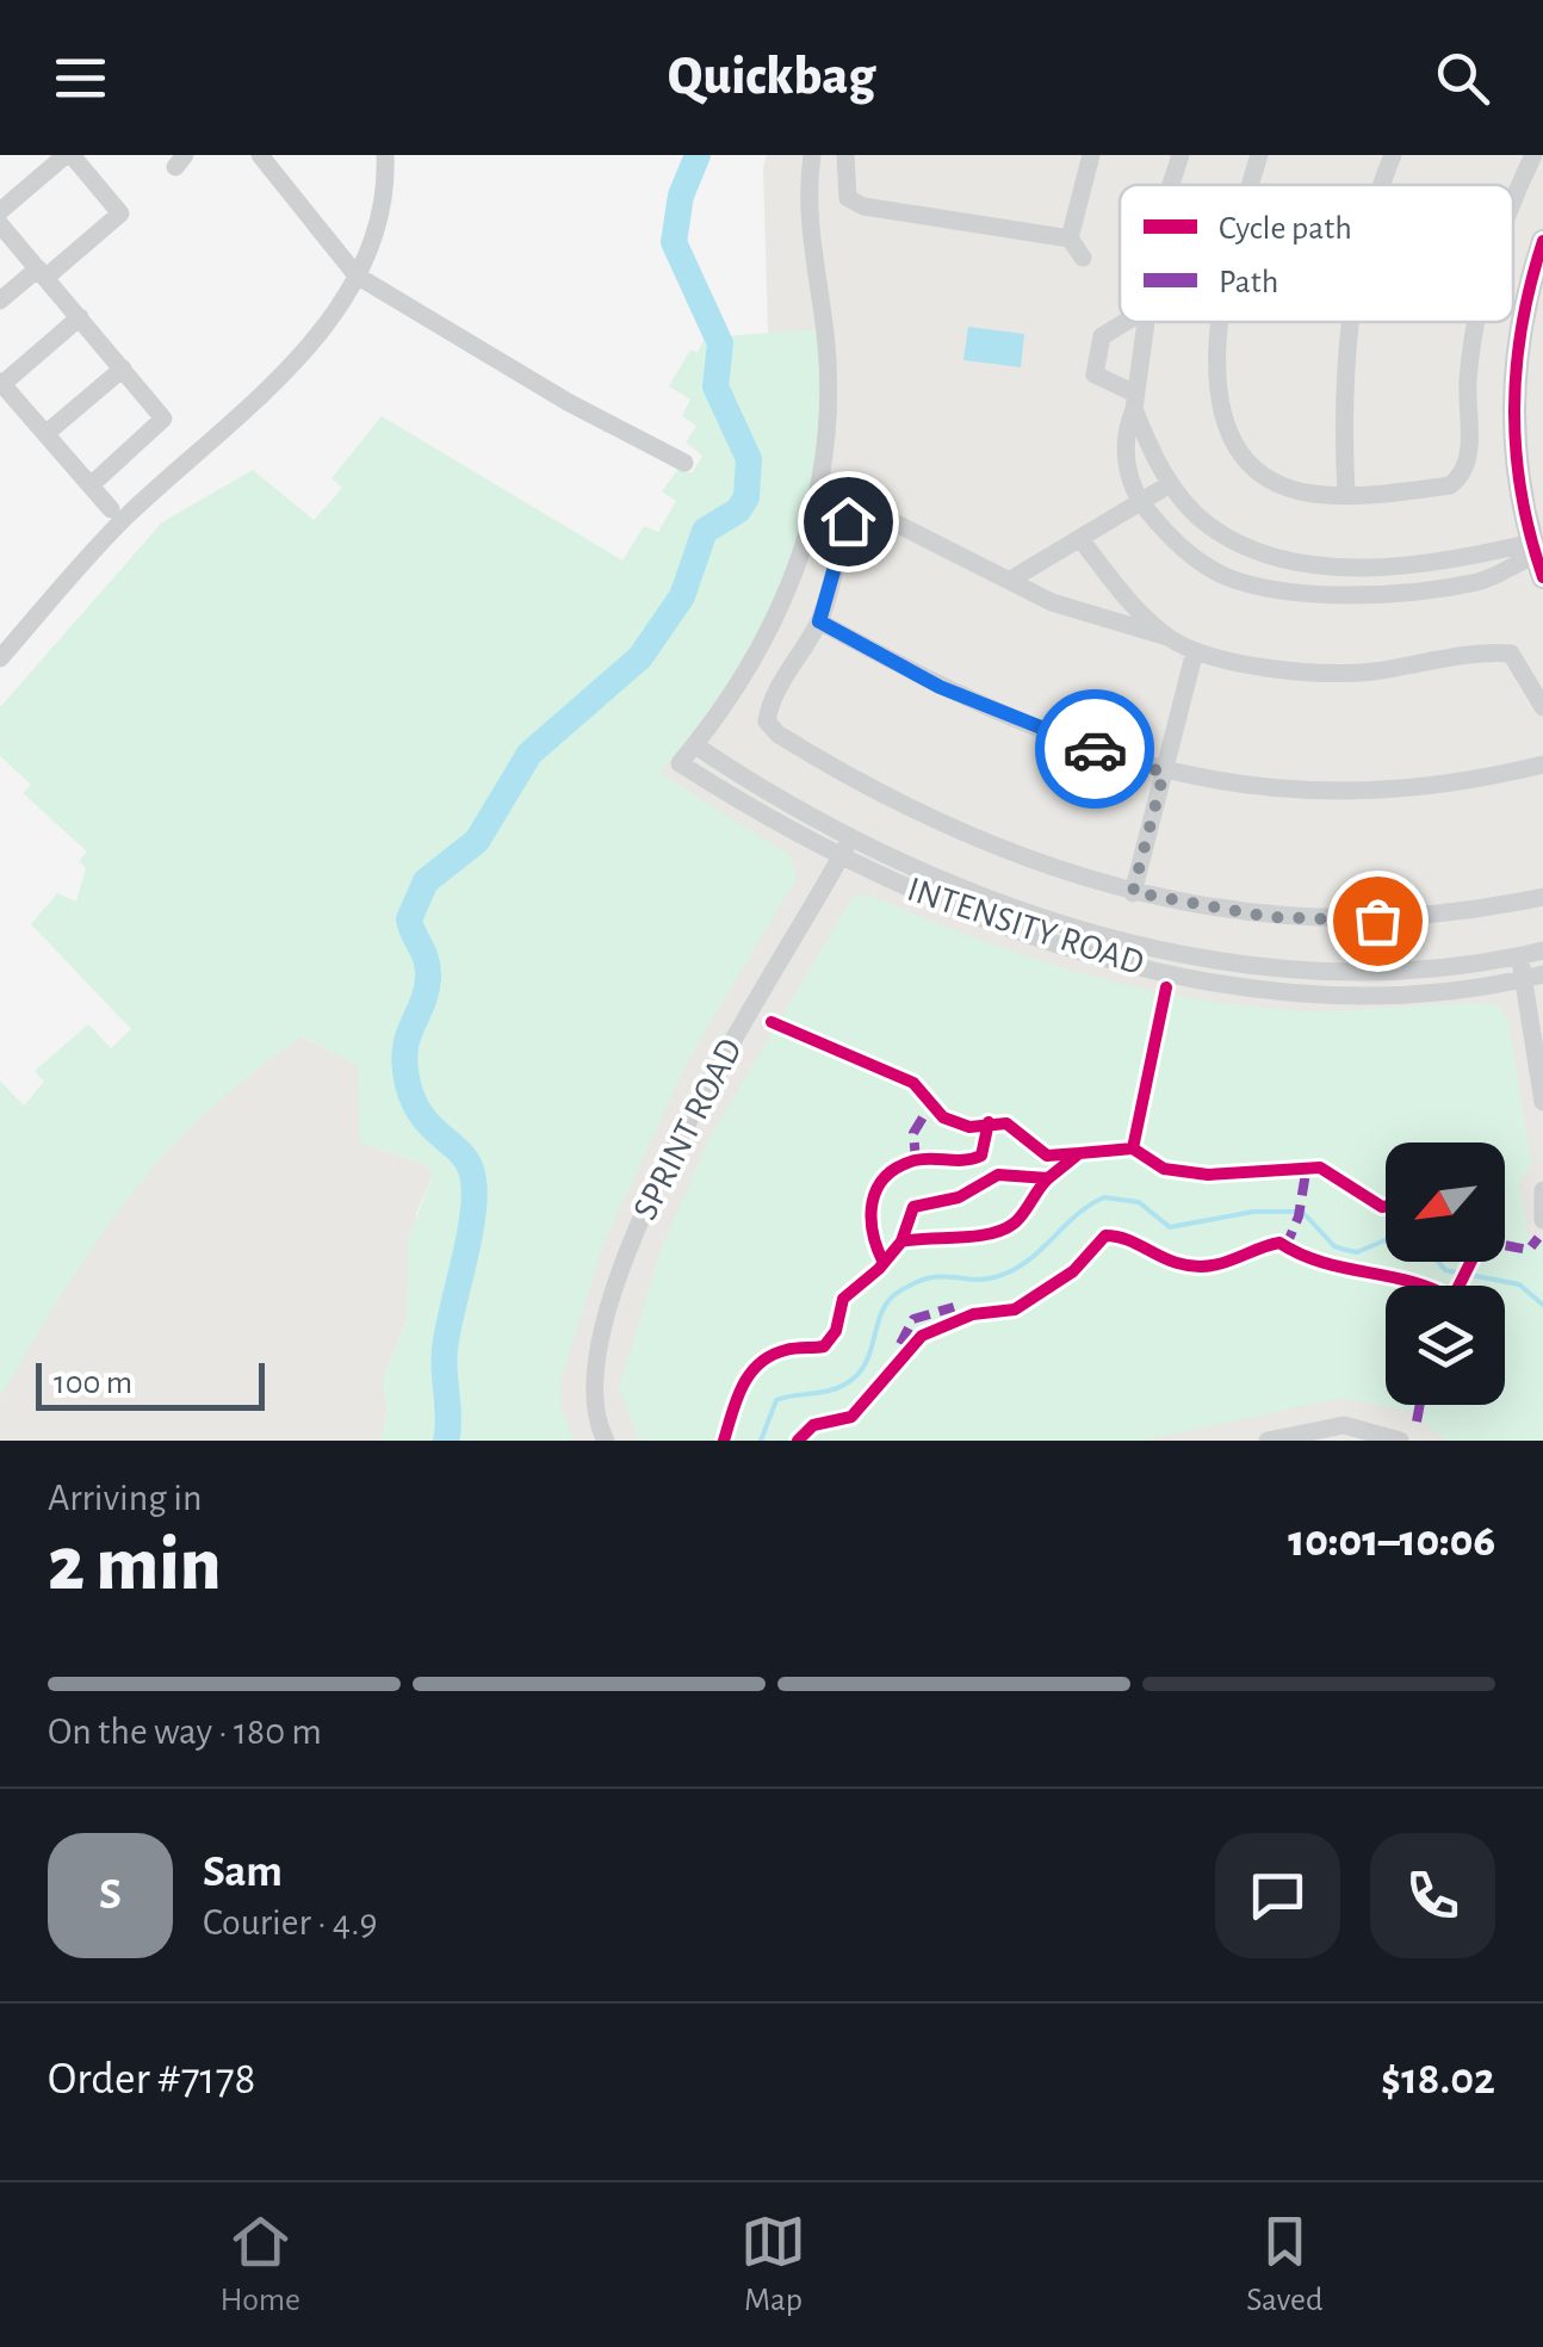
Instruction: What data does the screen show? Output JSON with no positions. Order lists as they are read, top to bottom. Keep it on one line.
{"streets":{"street":["INTENSITY ROAD","SPRINT ROAD"]},"crossings":[["INTENSITY ROAD","SPRINT ROAD"]],"legend":["Cycle path","Path"],"scale_bar":"100 m","north":"bottom left","page":{"header":"Quickbag","scale":"100 m","heading":["2 min","Arriving in","10:01–10:06"],"panel":["Sam","Courier · 4.9","Order #7178","$18.02"],"bar":"On the way · 180 m","round":"S","tabs":["Home","Map","Saved"]}}
